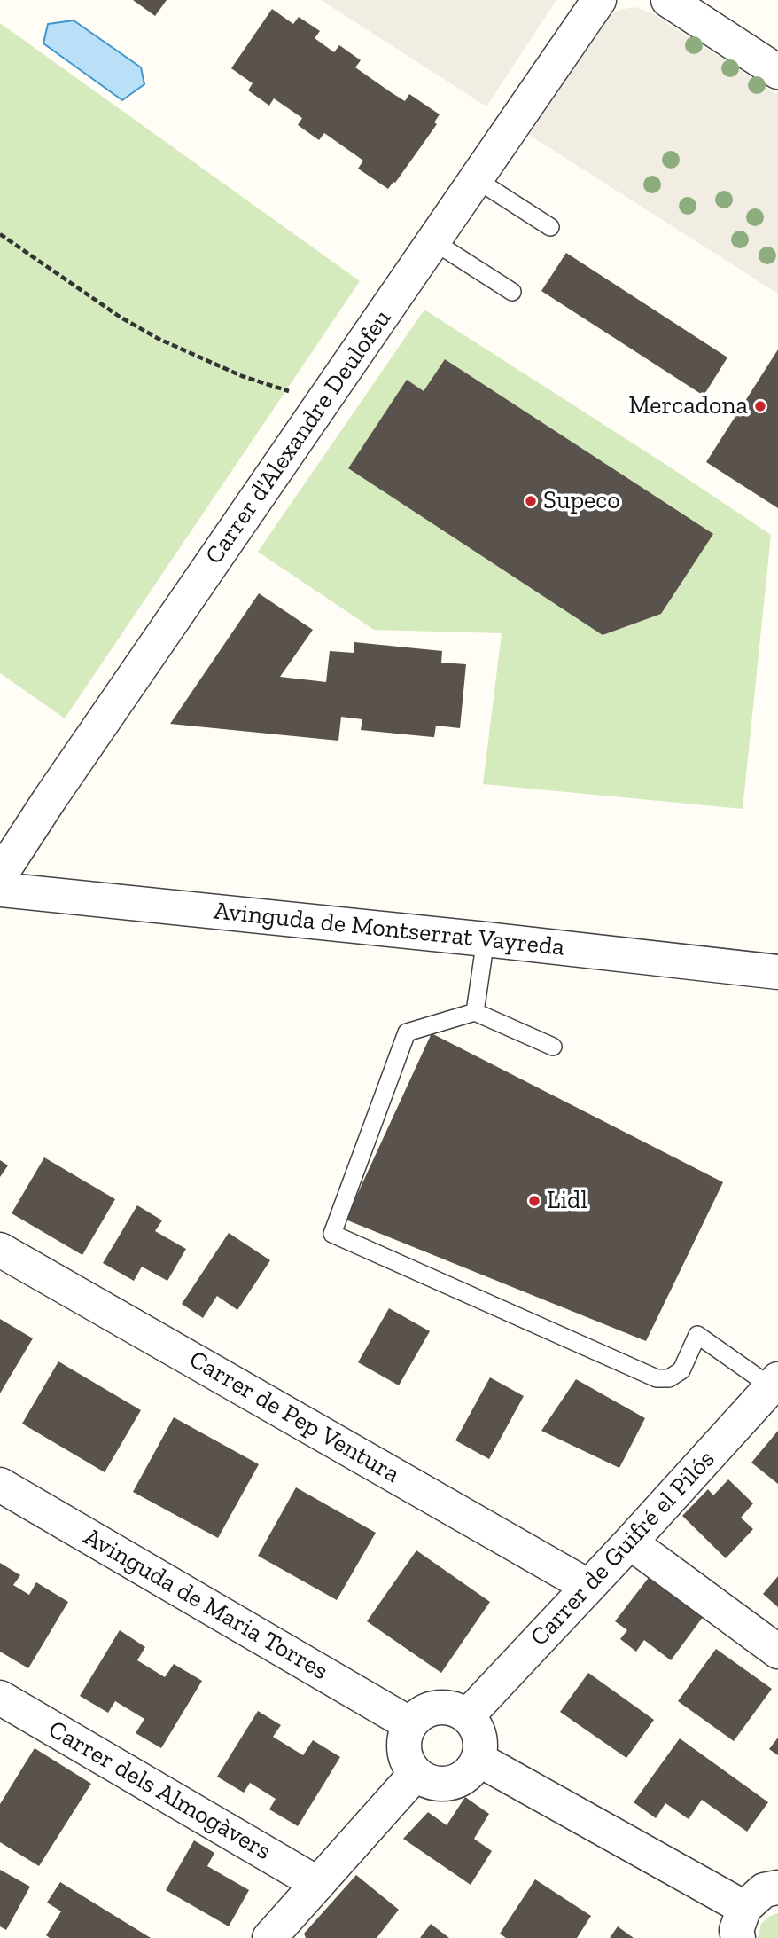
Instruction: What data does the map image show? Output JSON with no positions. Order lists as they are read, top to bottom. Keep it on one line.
{"streets":{"street":["Carrer d'Alexandre Deulofeu","Avinguda de Montserrat Vayreda","Carrer de Pep Ventura","Carrer de Guifré el Pilós","Avinguda de Maria Torres","Carrer dels Almogàvers"]},"crossings":[["Carrer de Pep Ventura","Carrer de Guifré el Pilós"],["Carrer de Guifré el Pilós","Avinguda de Maria Torres"]],"places":["Mercadona","Supeco","Lidl"]}
